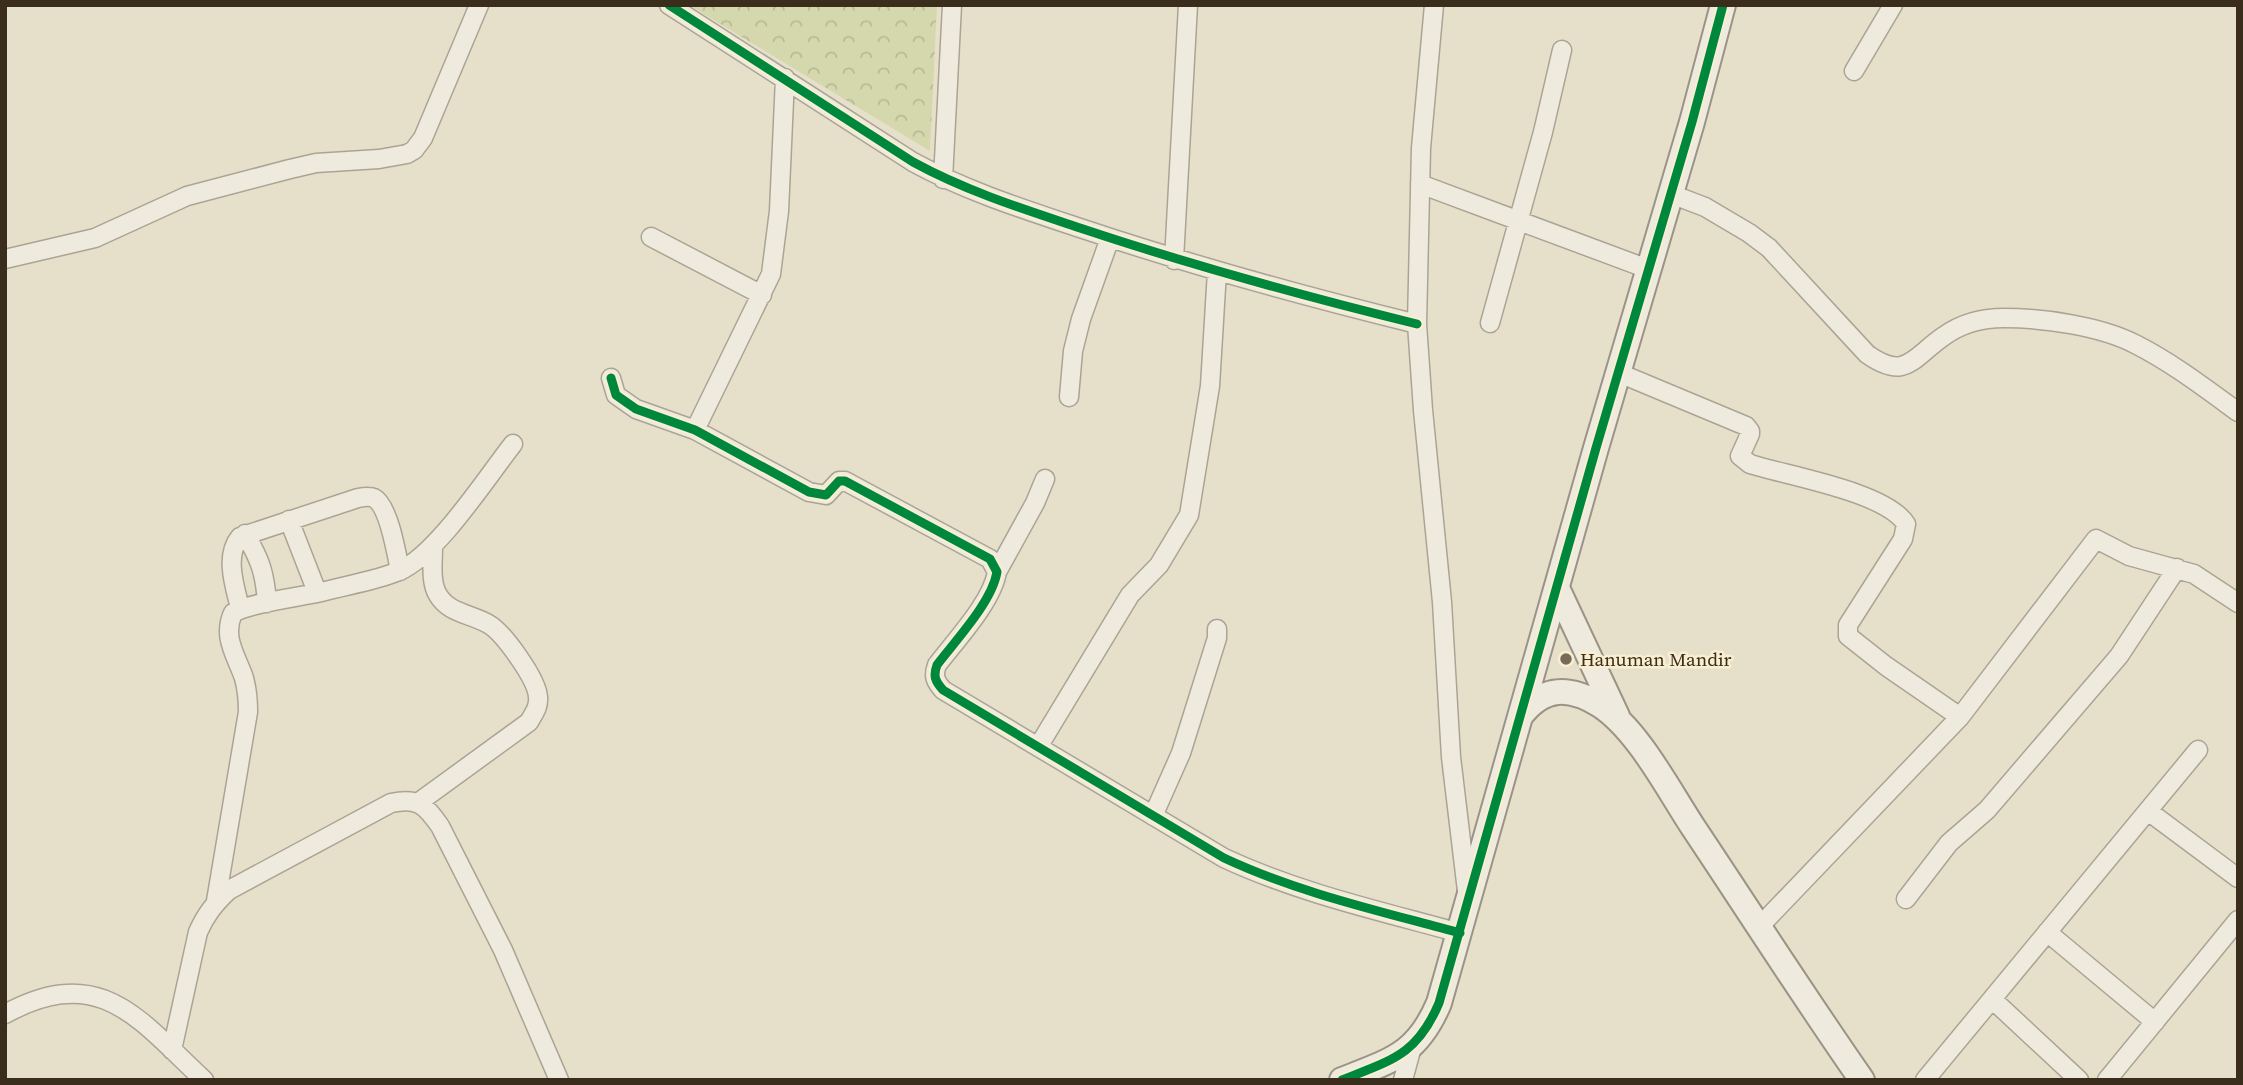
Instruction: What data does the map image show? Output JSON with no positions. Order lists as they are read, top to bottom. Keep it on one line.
{"places":["Hanuman Mandir"]}
